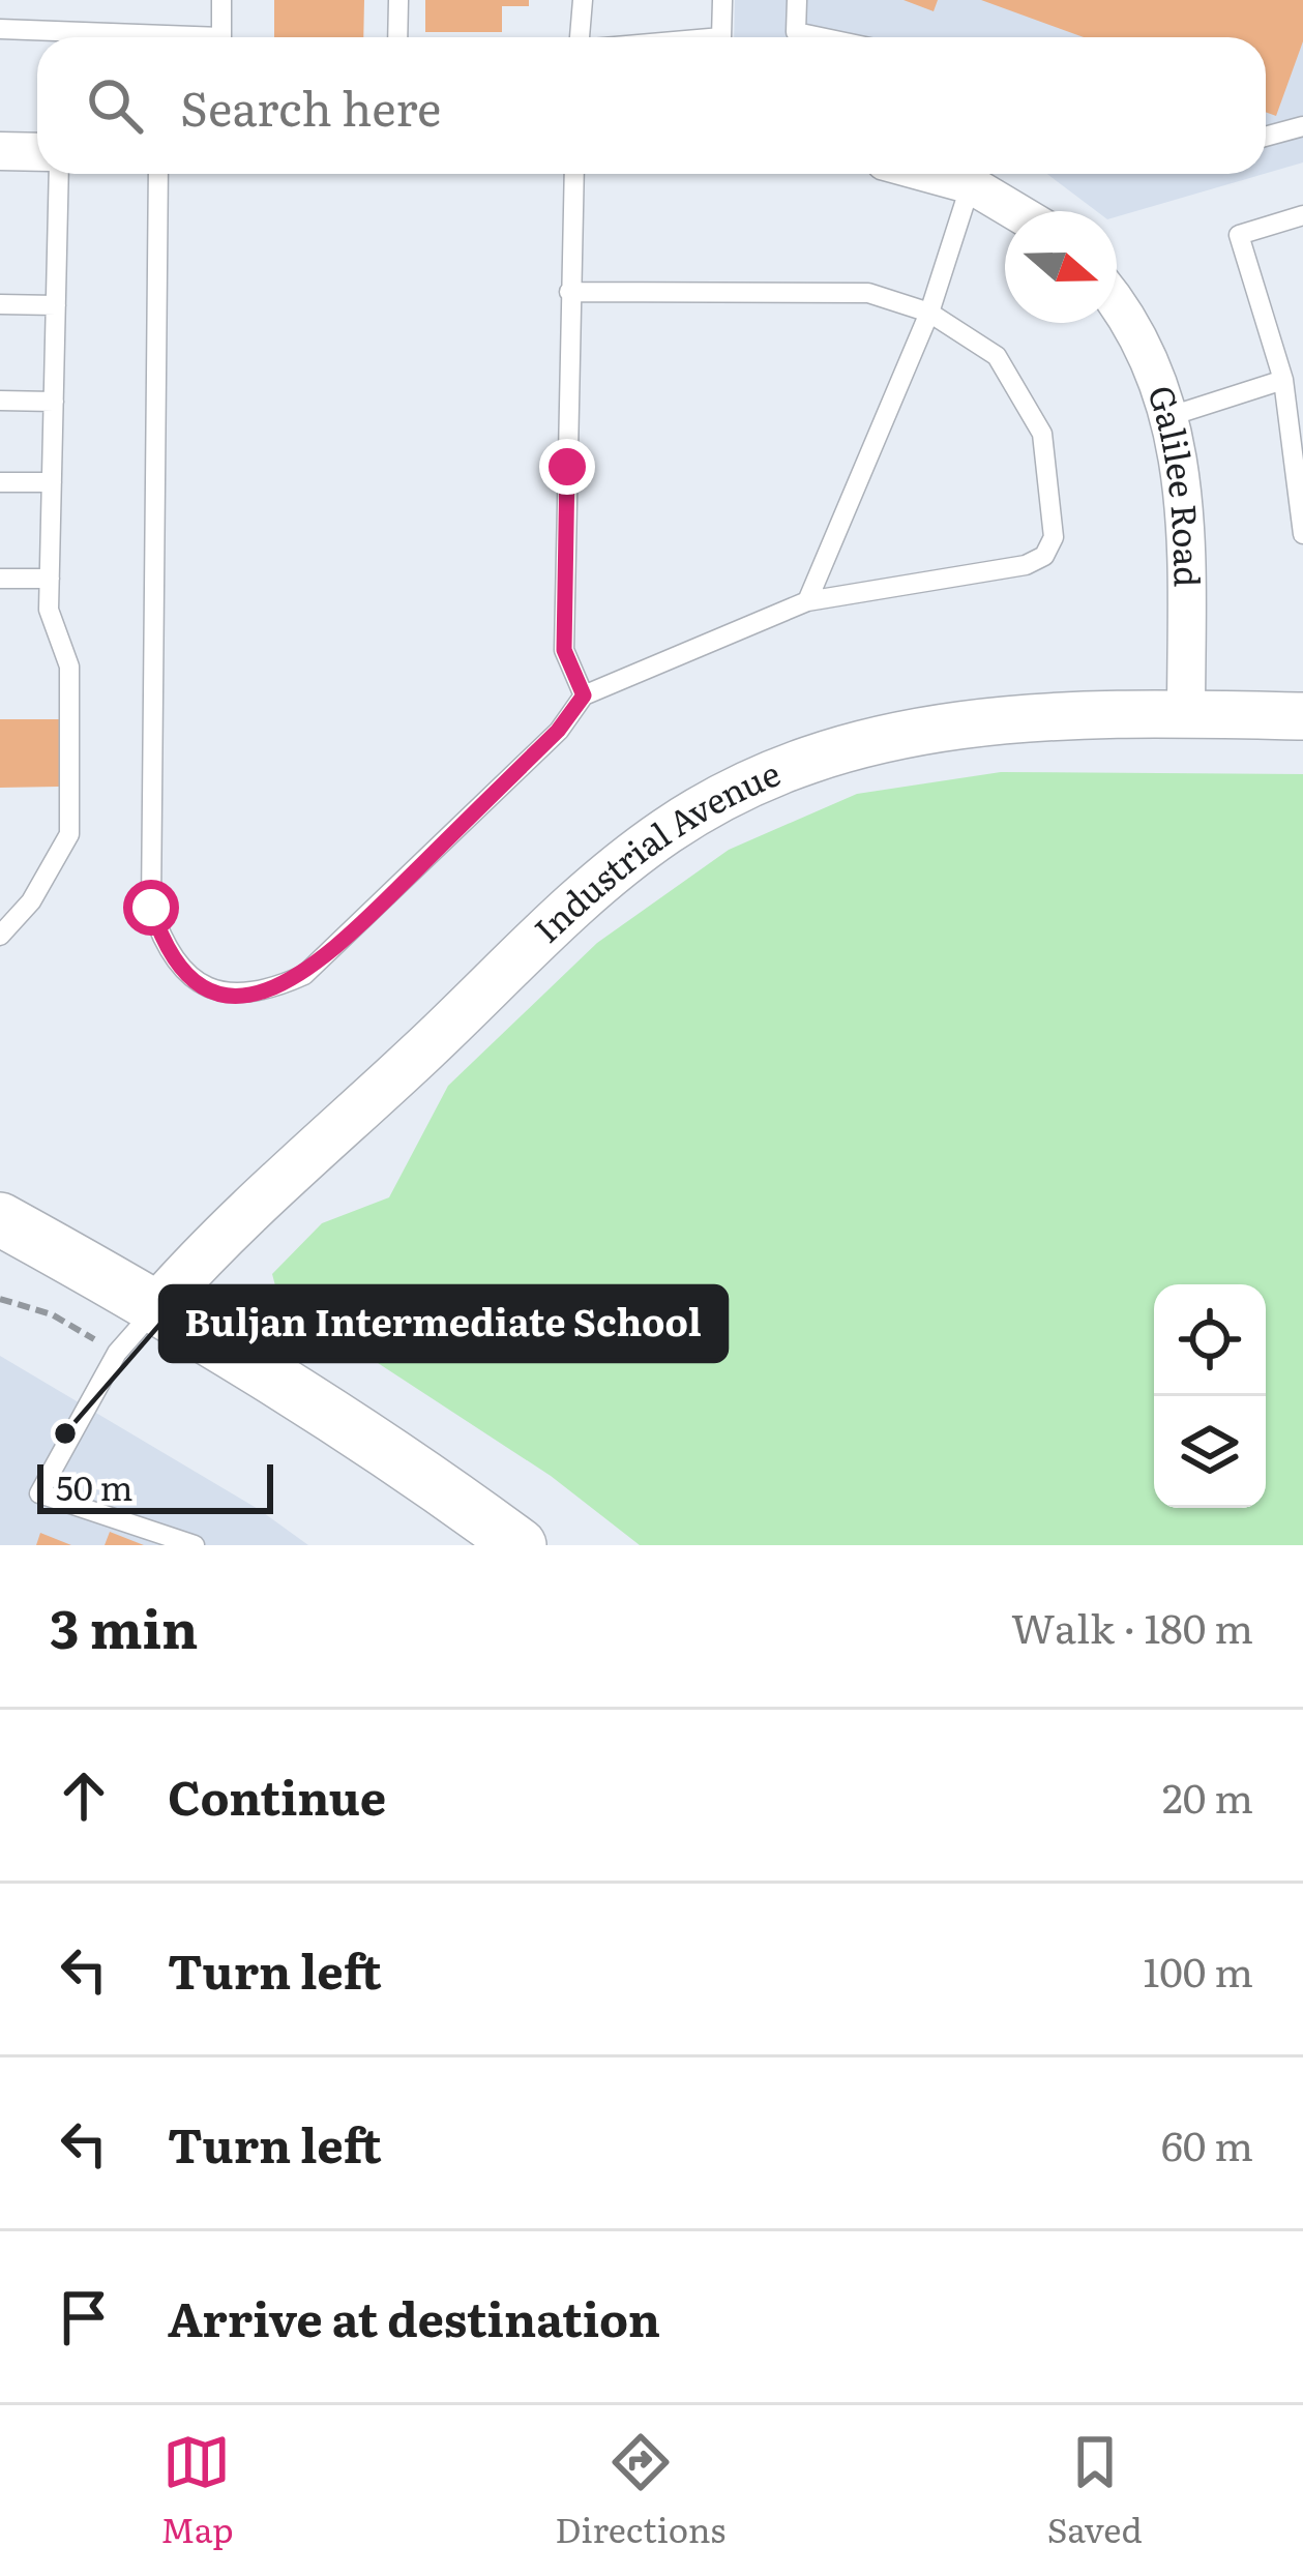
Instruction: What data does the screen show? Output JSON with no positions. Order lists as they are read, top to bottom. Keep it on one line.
{"streets":{"street":["Galilee Road","Industrial Avenue"]},"crossings":[["Galilee Road","Industrial Avenue"]],"places":["Buljan Intermediate School"],"scale_bar":"50 m","north":"right","page":{"search":"Search here","scale":"50 m","heading":["3 min","Walk · 180 m"],"list":[["Continue","20 m"],["Turn left","100 m"],["Turn left","60 m"],"Arrive at destination"],"nav":["Map","Directions","Saved"]}}
